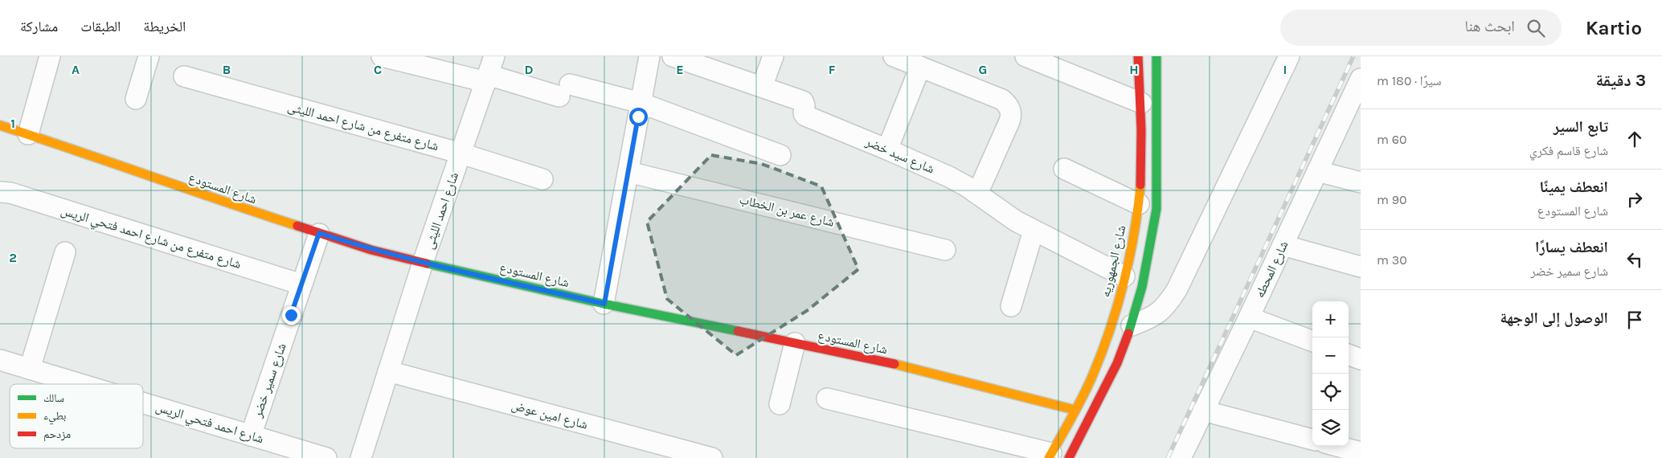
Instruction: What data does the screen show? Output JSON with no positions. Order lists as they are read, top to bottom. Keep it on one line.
{"streets":{"street":["شارع متفرع من شارع احمد الليثى","شارع سيد خضر","شارع المستودع","شارع احمد الليثى","شارع عمر بن الخطاب","شارع متفرع من شارع احمد فتحي الريس","شارع الجمهوريه","شارع المحطه","شارع سمير خضر","شارع امين عوض","شارع احمد فتحي الريس"]},"crossings":[["شارع متفرع من شارع احمد الليثى","شارع احمد الليثى"],["شارع سيد خضر","شارع الجمهوريه"],["شارع المستودع","شارع احمد الليثى"],["شارع المستودع","شارع الجمهوريه"],["شارع المستودع","شارع سمير خضر"],["شارع احمد الليثى","شارع امين عوض"],["شارع متفرع من شارع احمد فتحي الريس","شارع سمير خضر"],["شارع سمير خضر","شارع احمد فتحي الريس"]],"legend":["سالك","بطيء","مزدحم"],"page":{"header":"Kartio","search":"ابحث هنا","nav":["الخريطة","الطبقات","مشاركة"],"heading":["3 دقيقة","سيرًا · 180 m"],"list":[["تابع السير","شارع قاسم فكري","60 m"],["انعطف يمينًا","شارع المستودع","90 m"],["انعطف يسارًا","شارع سمير خضر","30 m"],"الوصول إلى الوجهة"],"map_buttons":["+","−"]},"grid":{"columns":["A","B","C","D","E","F","G","H","I"],"rows":["1","2"]}}
